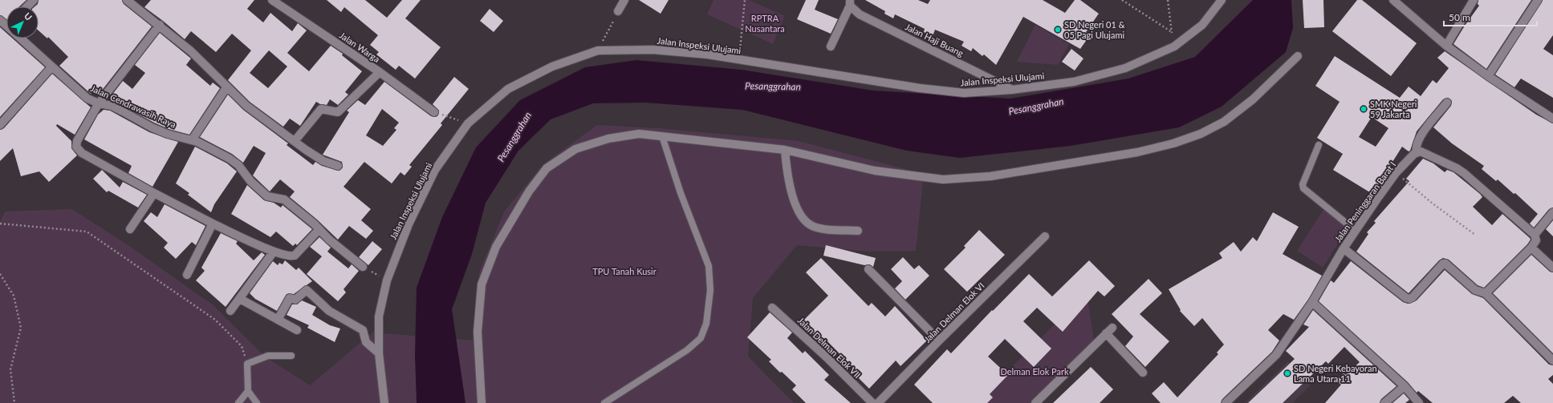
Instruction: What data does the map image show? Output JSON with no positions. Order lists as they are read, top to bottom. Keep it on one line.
{"streets":{"street":["Jalan Haji Buang","Jalan Inspeksi Ulujami","Jalan Warga","Jalan Cendrawasih Raya","Jalan Peninggaran Barat I","Jalan Delman Elok VI","Jalan Delman Elok VII"]},"crossings":[["Jalan Haji Buang","Jalan Inspeksi Ulujami"]],"water":["Pesanggrahan"],"parks":["RPTRA Nusantara","TPU Tanah Kusir","Delman Elok Park"],"places":["SD Negeri 01 & 05 Pagi Ulujami","SMK Negeri 59 Jakarta","SD Negeri Kebayoran Lama Utara 11"],"scale_bar":"50 m","north":"top right"}
